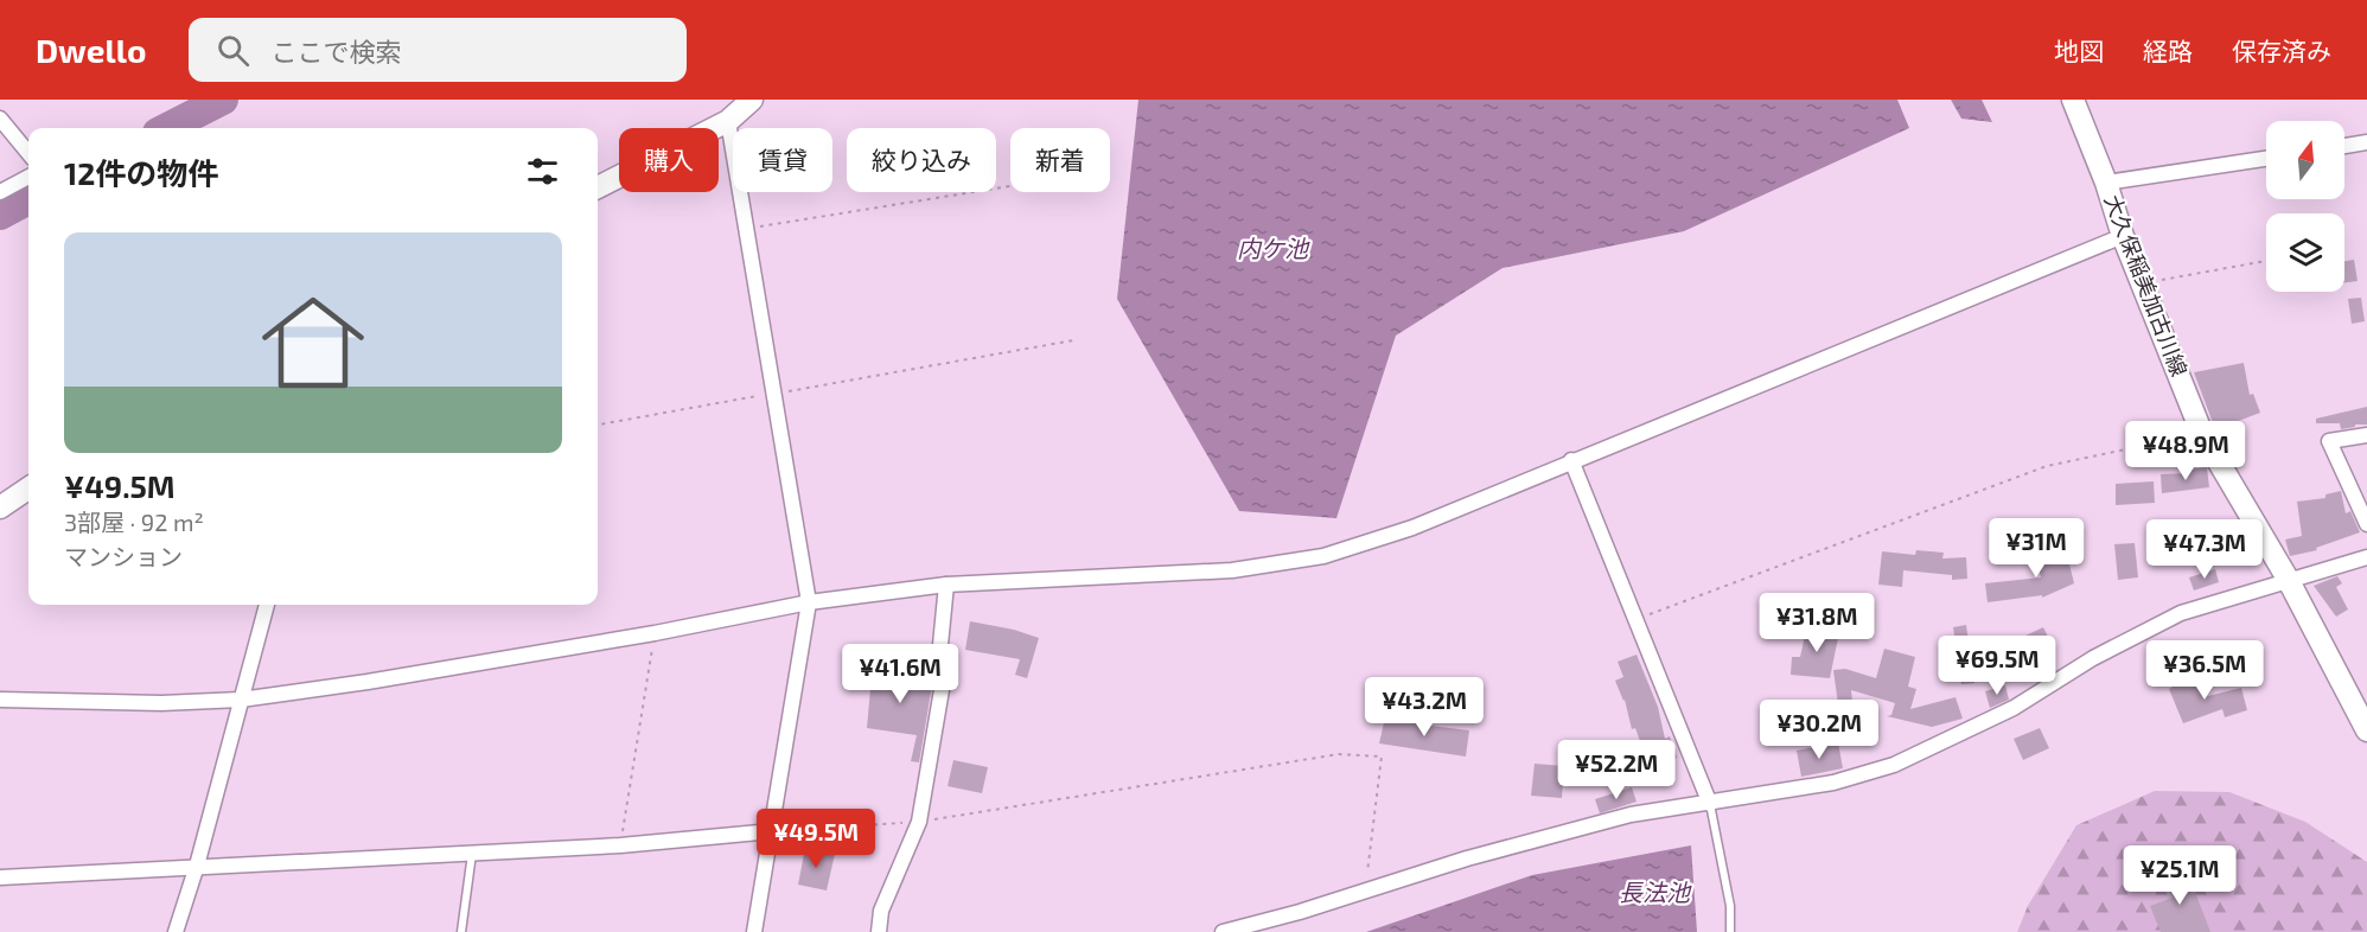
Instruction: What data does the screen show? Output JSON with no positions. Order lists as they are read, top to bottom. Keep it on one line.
{"streets":{"main road":["大久保稲美加古川線"]},"water":["内ケ池","長法池"],"north":"top","page":{"header":"Dwello","search":"ここで検索","nav":["地図","経路","保存済み"],"chip":["購入","賃貸","絞り込み","新着"],"heading":"12件の物件","list":[{"name":"¥49.5M","note":"3部屋 · 92 m² · マンション"}],"price":["¥48.9M","¥31M","¥47.3M","¥31.8M","¥69.5M","¥36.5M","¥41.6M","¥43.2M","¥30.2M","¥52.2M","¥49.5M","¥25.1M"]}}
